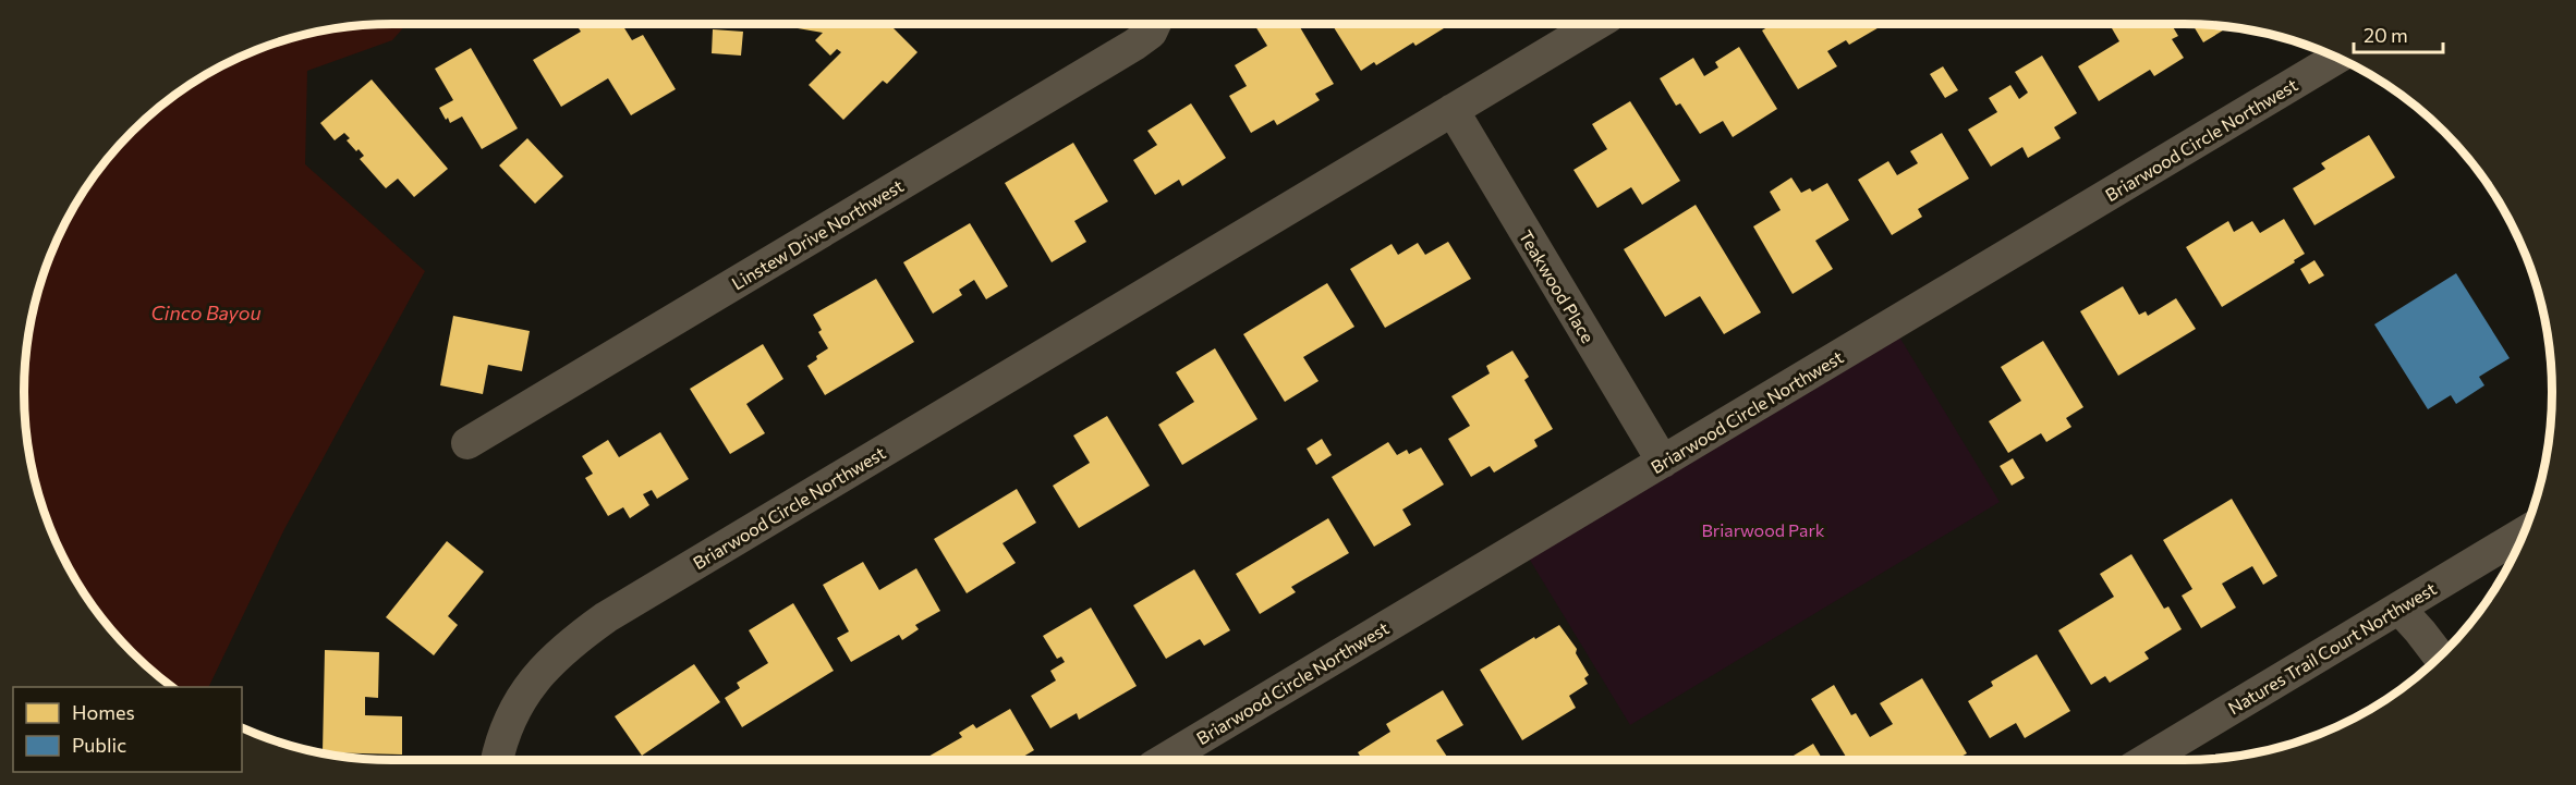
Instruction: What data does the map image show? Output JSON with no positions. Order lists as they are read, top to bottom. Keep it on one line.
{"streets":{"street":["Briarwood Circle Northwest","Linstew Drive Northwest","Teakwood Place","Natures Trail Court Northwest"]},"crossings":[["Briarwood Circle Northwest","Teakwood Place"]],"water":["Cinco Bayou"],"parks":["Briarwood Park"],"legend":["Homes","Public"],"scale_bar":"20 m"}
